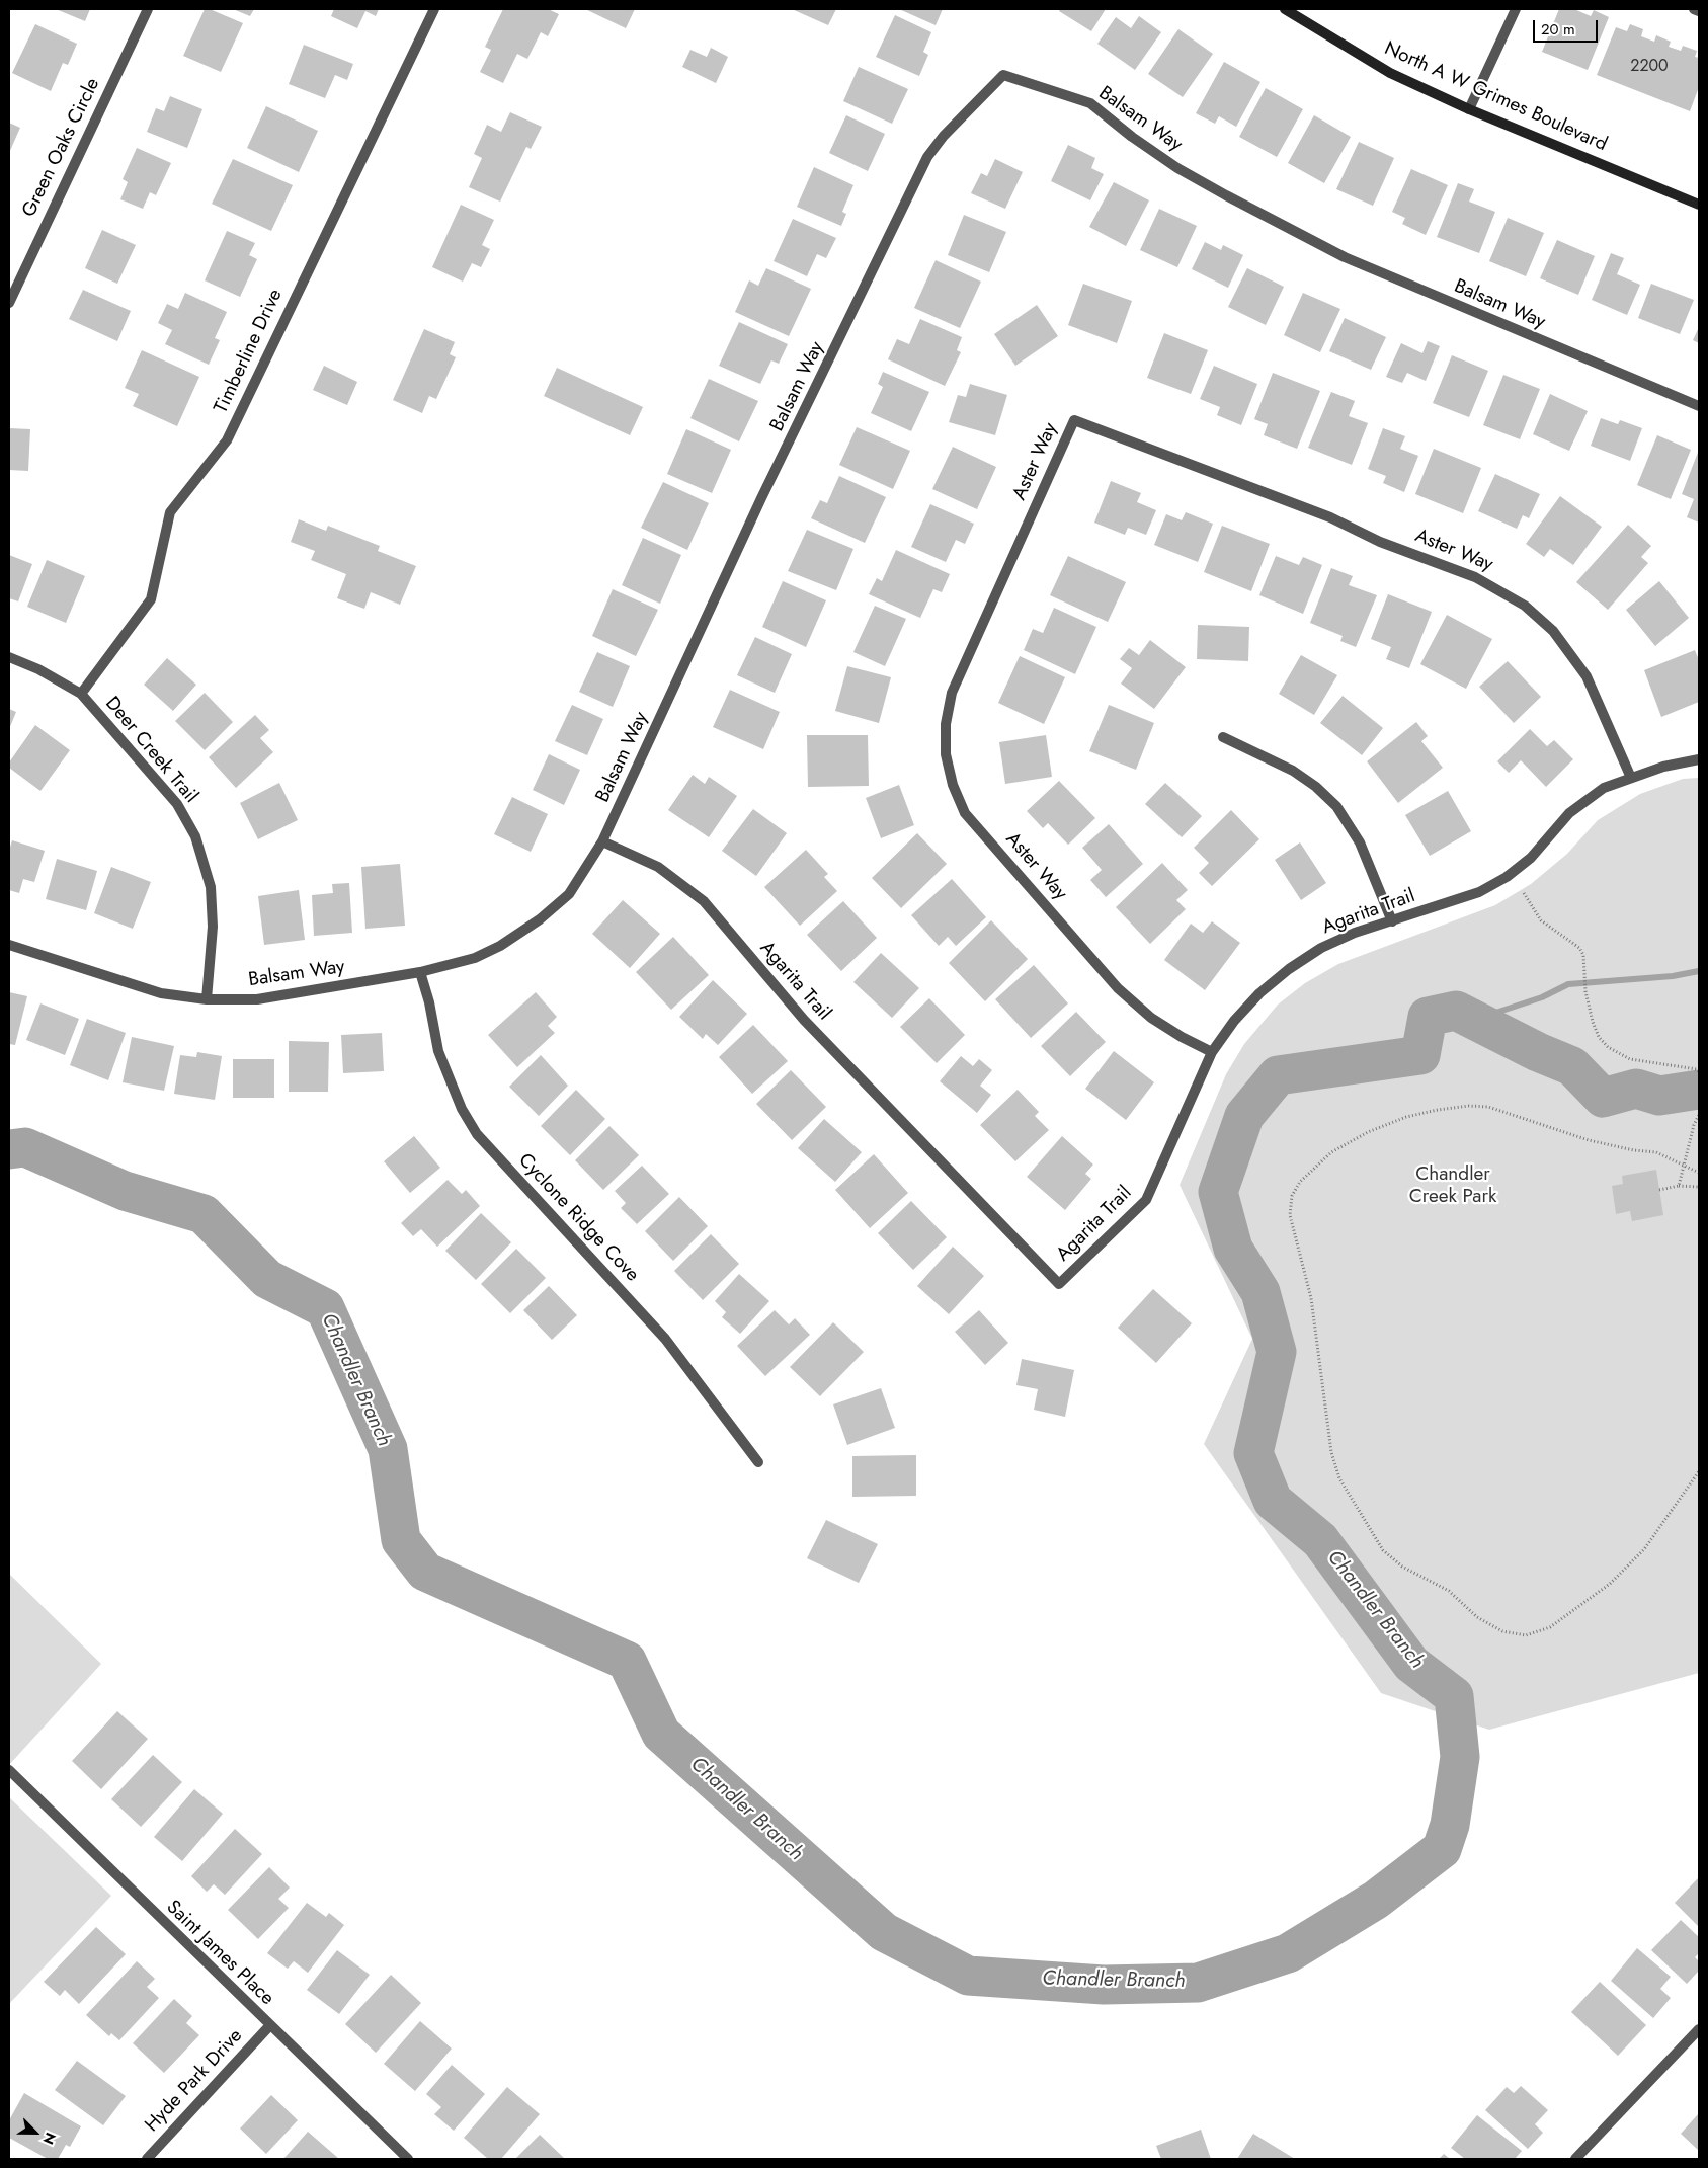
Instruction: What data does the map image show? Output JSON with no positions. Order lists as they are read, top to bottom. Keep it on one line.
{"streets":{"main road":["North A W Grimes Boulevard"],"street":["Balsam Way","Green Oaks Circle","Timberline Drive","Aster Way","Deer Creek Trail","Agarita Trail","Cyclone Ridge Cove","Saint James Place","Hyde Park Drive"]},"crossings":[["Balsam Way","Deer Creek Trail"],["Balsam Way","Agarita Trail"],["Balsam Way","Cyclone Ridge Cove"],["Timberline Drive","Deer Creek Trail"],["Aster Way","Agarita Trail"],["Saint James Place","Hyde Park Drive"]],"water":["Chandler Branch"],"parks":["Chandler Creek Park"],"house_numbers":["2200"],"scale_bar":"20 m","north":"bottom right"}
